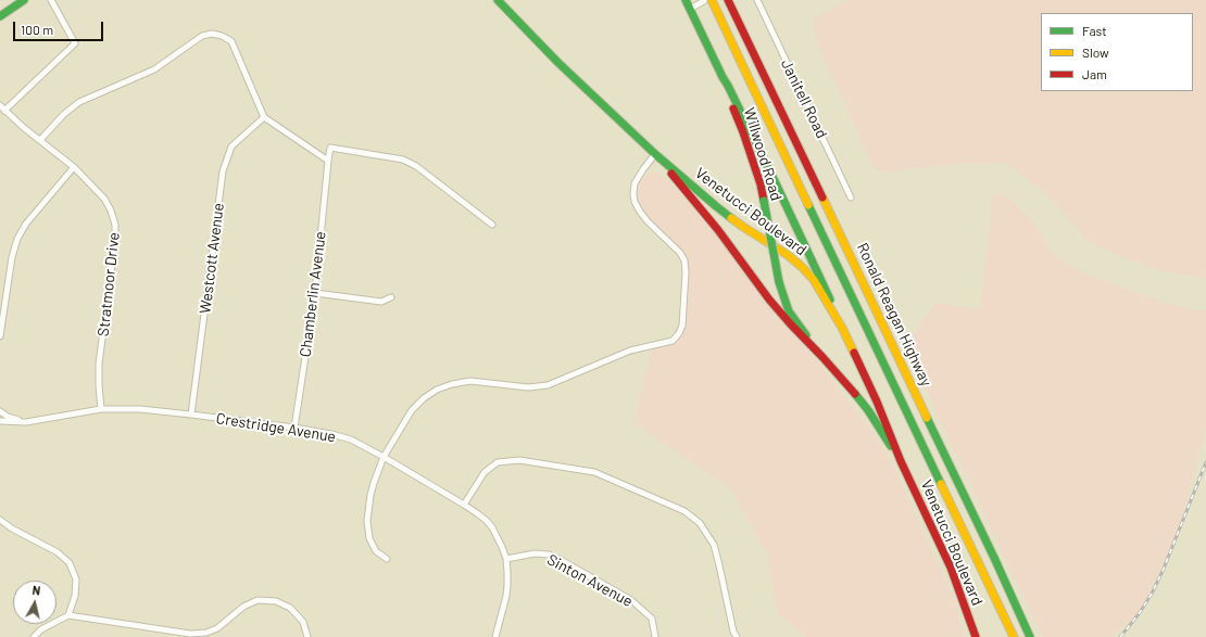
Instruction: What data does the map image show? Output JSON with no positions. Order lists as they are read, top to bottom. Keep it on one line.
{"streets":{"main road":["Willwood Road","Venetucci Boulevard","Ronald Reagan Highway"],"street":["Janitell Road","Westcott Avenue","Stratmoor Drive","Chamberlin Avenue","Crestridge Avenue","Sinton Avenue"]},"crossings":[["Willwood Road","Venetucci Boulevard"],["Westcott Avenue","Crestridge Avenue"],["Stratmoor Drive","Crestridge Avenue"],["Chamberlin Avenue","Crestridge Avenue"],["Crestridge Avenue","Sinton Avenue"]],"legend":["Fast","Slow","Jam"],"scale_bar":"100 m","north":"top"}
